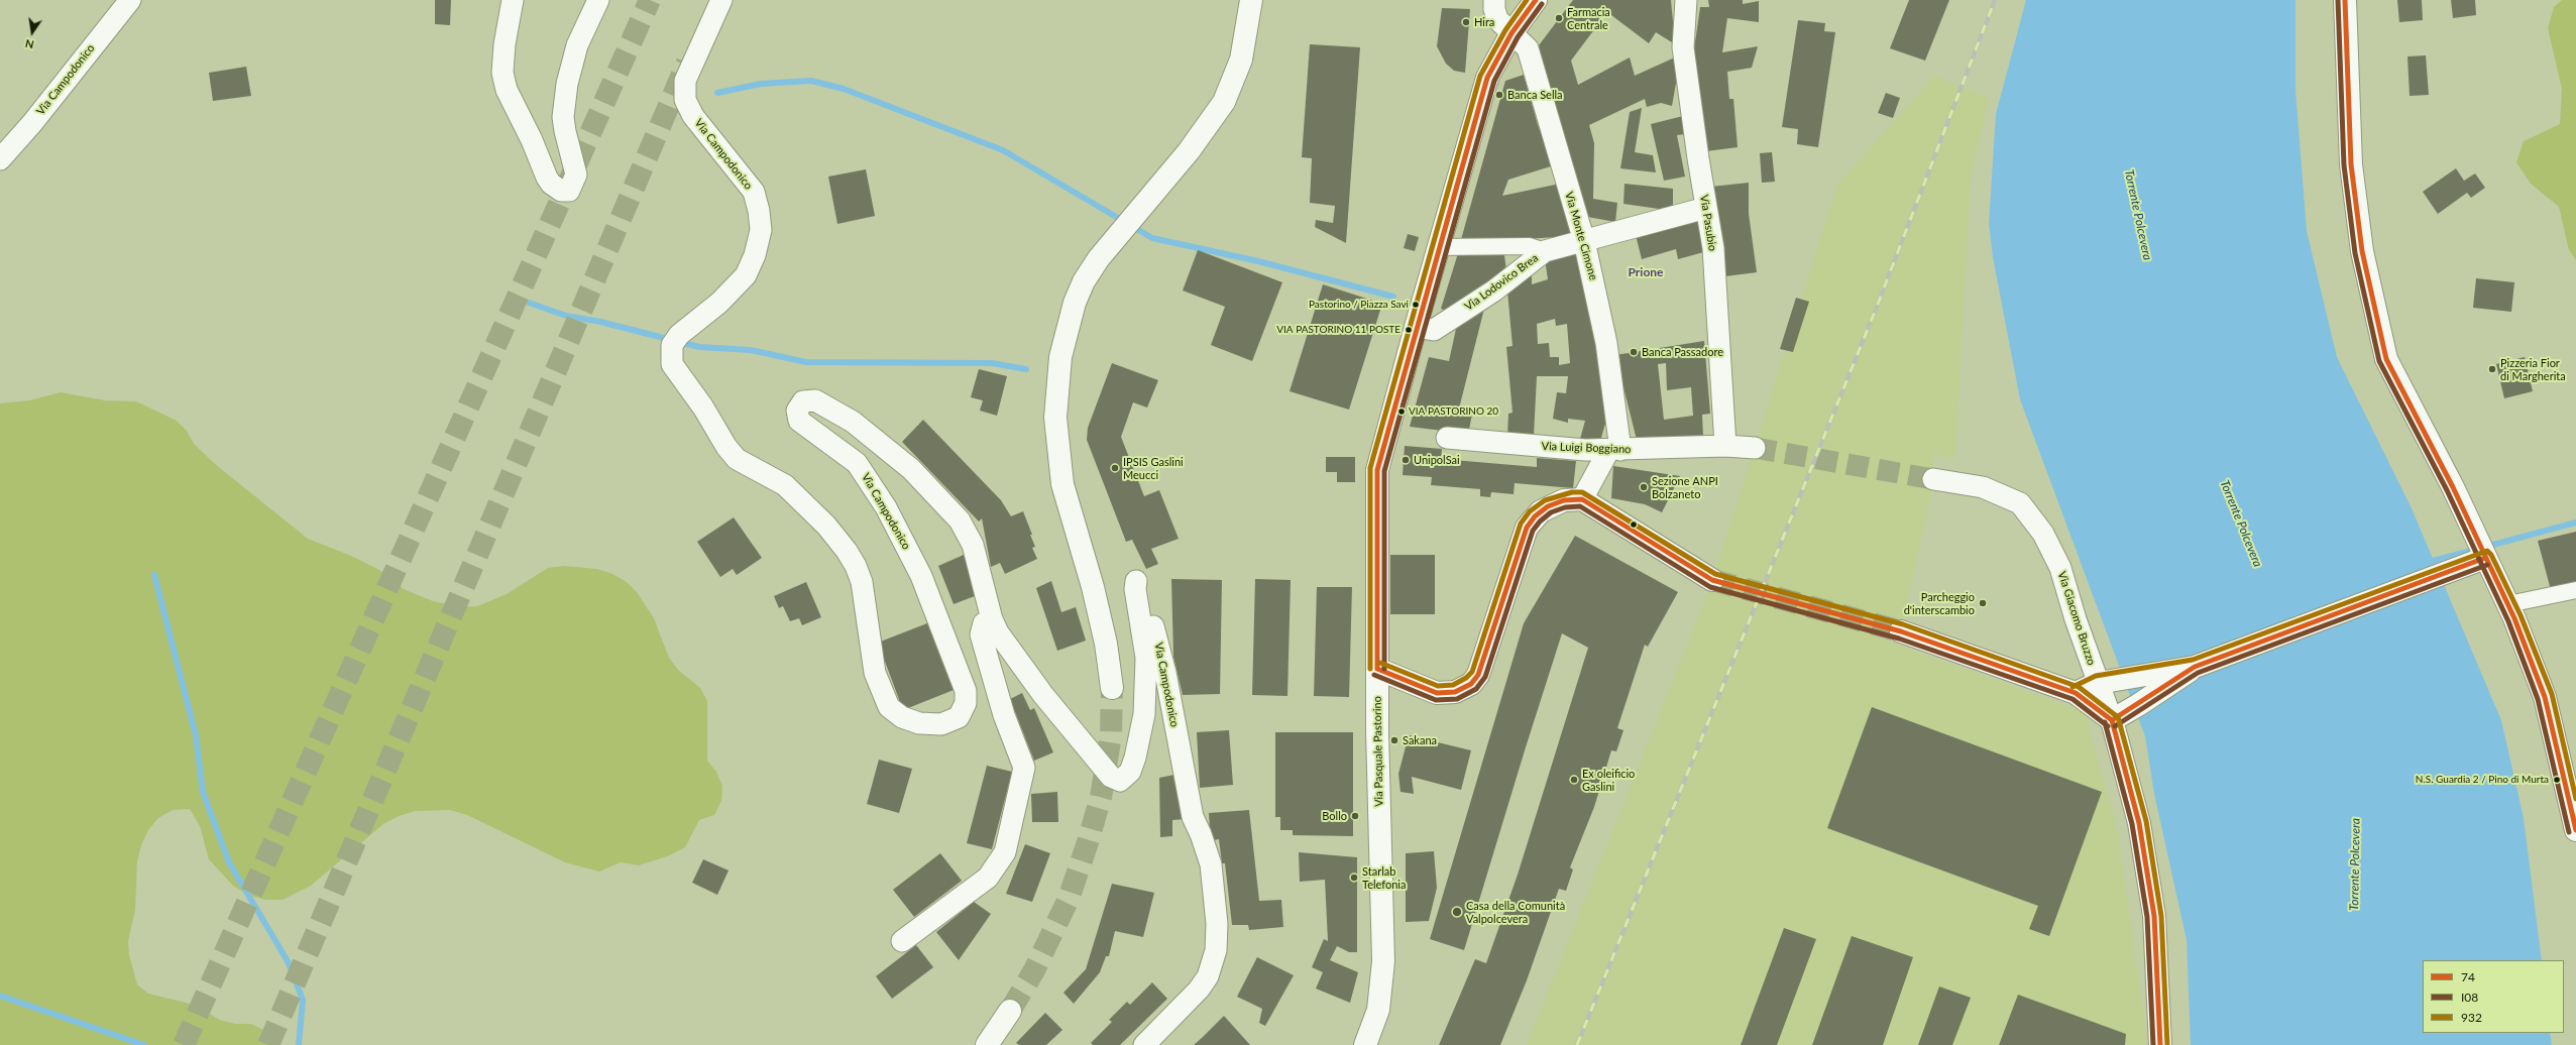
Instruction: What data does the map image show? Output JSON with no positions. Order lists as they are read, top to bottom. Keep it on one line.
{"streets":{"main road":["Via Giacomo Bruzzo","Via Pasquale Pastorino"],"street":["Via Campodonico","Via Pasubio","Via Monte Cimone","Via Lodovico Brea","Via Luigi Boggiano"]},"crossings":[["Via Pasubio","Via Lodovico Brea"],["Via Pasubio","Via Luigi Boggiano"],["Via Monte Cimone","Via Lodovico Brea"],["Via Monte Cimone","Via Luigi Boggiano"],["Via Monte Cimone","Via Pasquale Pastorino"],["Via Lodovico Brea","Via Pasquale Pastorino"]],"districts":["Prione"],"water":["Torrente Polcevera"],"places":["Farmacia Centrale","Hira","Banca Sella","Pastorino / Piazza Savi","VIA PASTORINO 11 POSTE","Banca Passadore","Pizzeria Fior di Margherita","VIA PASTORINO 20","UnipolSai","IPSIS Gaslini Meucci","Sezione ANPI Bolzaneto","Parcheggio d'interscambio","Sakana","Ex oleificio Gaslini","N.S. Guardia 2 / Pino di Murta","Bollo","Starlab Telefonia","Casa della Comunità Valpolcevera"],"lines":["transit line 74","transit line I08","transit line 932"],"legend":["74","I08","932"],"north":"bottom"}
